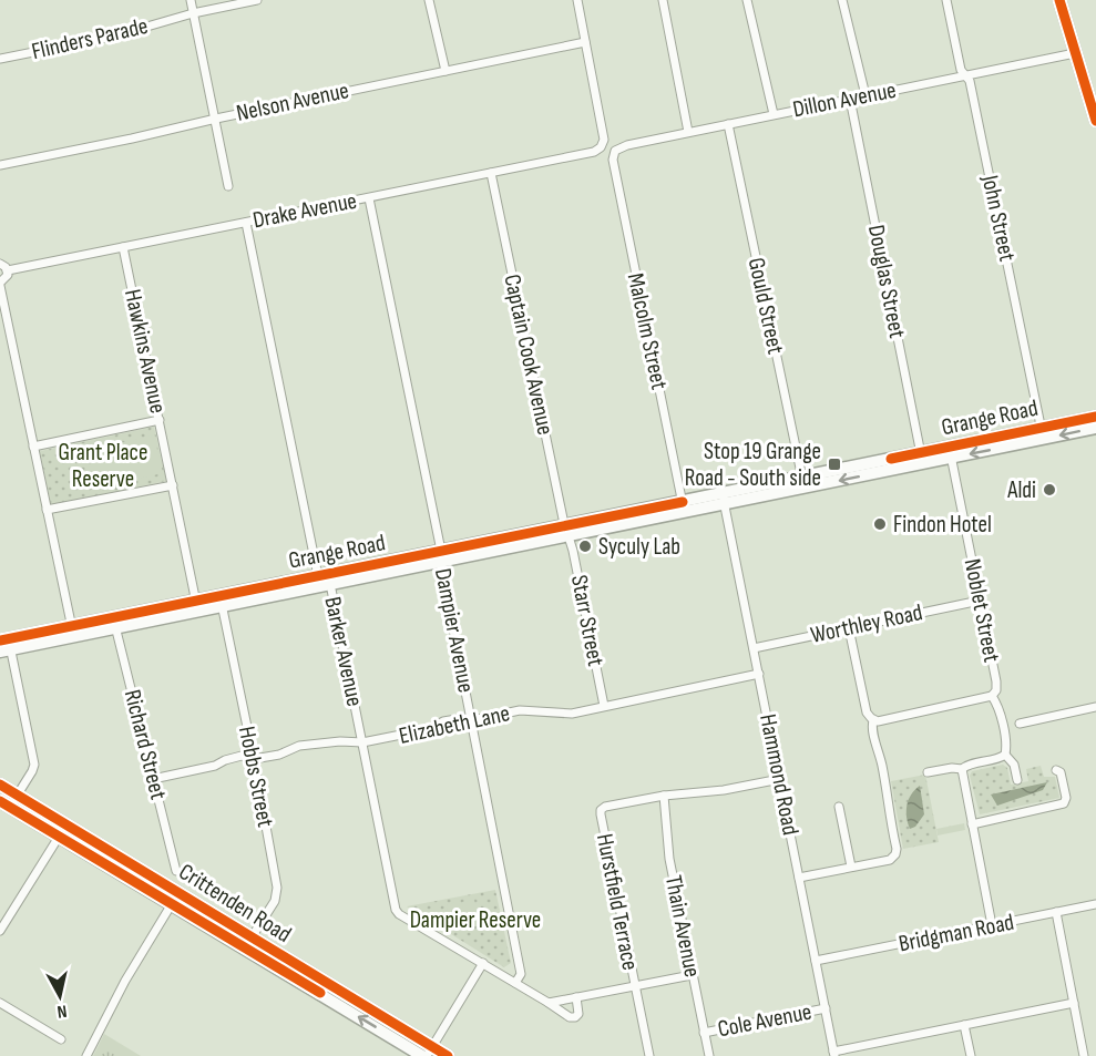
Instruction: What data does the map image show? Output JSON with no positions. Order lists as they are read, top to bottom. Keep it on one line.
{"streets":{"main road":["Grange Road","Crittenden Road"],"street":["Flinders Parade","Dillon Avenue","Nelson Avenue","Drake Avenue","John Street","Douglas Street","Gould Street","Malcolm Street","Hawkins Avenue","Captain Cook Avenue","Noblet Street","Starr Street","Worthley Road","Dampier Avenue","Barker Avenue","Elizabeth Lane","Richard Street","Hammond Road","Hobbs Street","Hurstfield Terrace","Thain Avenue","Bridgman Road","Cole Avenue"]},"crossings":[["Dillon Avenue","John Street"],["Dillon Avenue","Douglas Street"],["Dillon Avenue","Gould Street"],["Dillon Avenue","Malcolm Street"],["Nelson Avenue","Drake Avenue"],["Drake Avenue","Hawkins Avenue"],["Drake Avenue","Captain Cook Avenue"],["Drake Avenue","Dampier Avenue"],["Drake Avenue","Barker Avenue"],["John Street","Grange Road"],["Douglas Street","Grange Road"],["Gould Street","Grange Road"],["Malcolm Street","Grange Road"],["Hawkins Avenue","Grange Road"],["Captain Cook Avenue","Grange Road"],["Captain Cook Avenue","Starr Street"],["Grange Road","Noblet Street"],["Grange Road","Starr Street"],["Grange Road","Dampier Avenue"],["Grange Road","Barker Avenue"],["Grange Road","Richard Street"],["Grange Road","Hammond Road"],["Grange Road","Hobbs Street"],["Noblet Street","Worthley Road"],["Starr Street","Elizabeth Lane"],["Worthley Road","Hammond Road"],["Dampier Avenue","Barker Avenue"],["Dampier Avenue","Elizabeth Lane"],["Barker Avenue","Elizabeth Lane"],["Elizabeth Lane","Richard Street"],["Elizabeth Lane","Hammond Road"],["Elizabeth Lane","Hobbs Street"],["Hammond Road","Hurstfield Terrace"],["Hammond Road","Bridgman Road"],["Hammond Road","Cole Avenue"],["Hobbs Street","Crittenden Road"],["Hurstfield Terrace","Thain Avenue"],["Thain Avenue","Cole Avenue"]],"parks":["Grant Place Reserve","Dampier Reserve"],"places":{"transit":["Stop 19 Grange Road - South side"],"other":["Aldi","Findon Hotel","Syculy Lab"]},"north":"bottom"}
